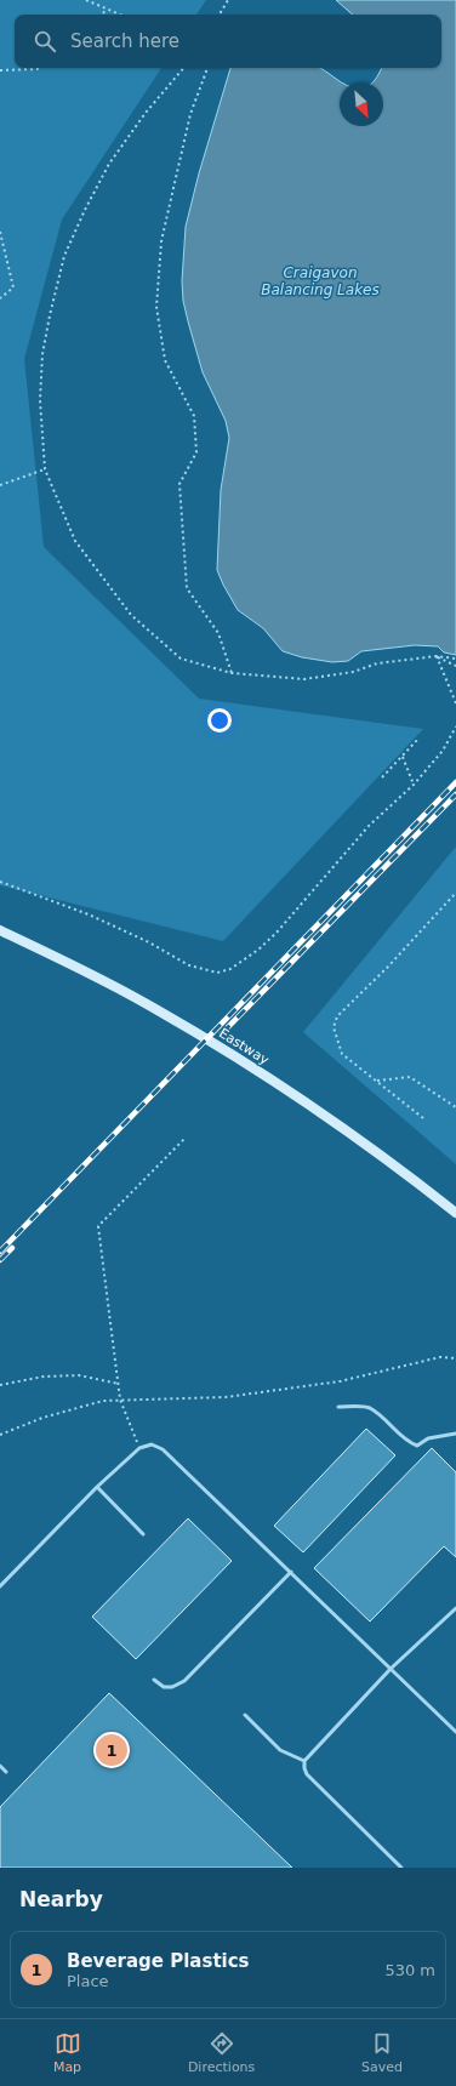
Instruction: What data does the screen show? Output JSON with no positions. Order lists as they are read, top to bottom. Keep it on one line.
{"streets":{"street":["Eastway"]},"water":["Craigavon Balancing Lakes"],"north":"bottom right","page":{"search":"Search here","pins":"1","heading":"Nearby","list":[{"mark":"1","name":"Beverage Plastics","note":"Place","value":"530 m"}],"nav":["Map","Directions","Saved"]}}
